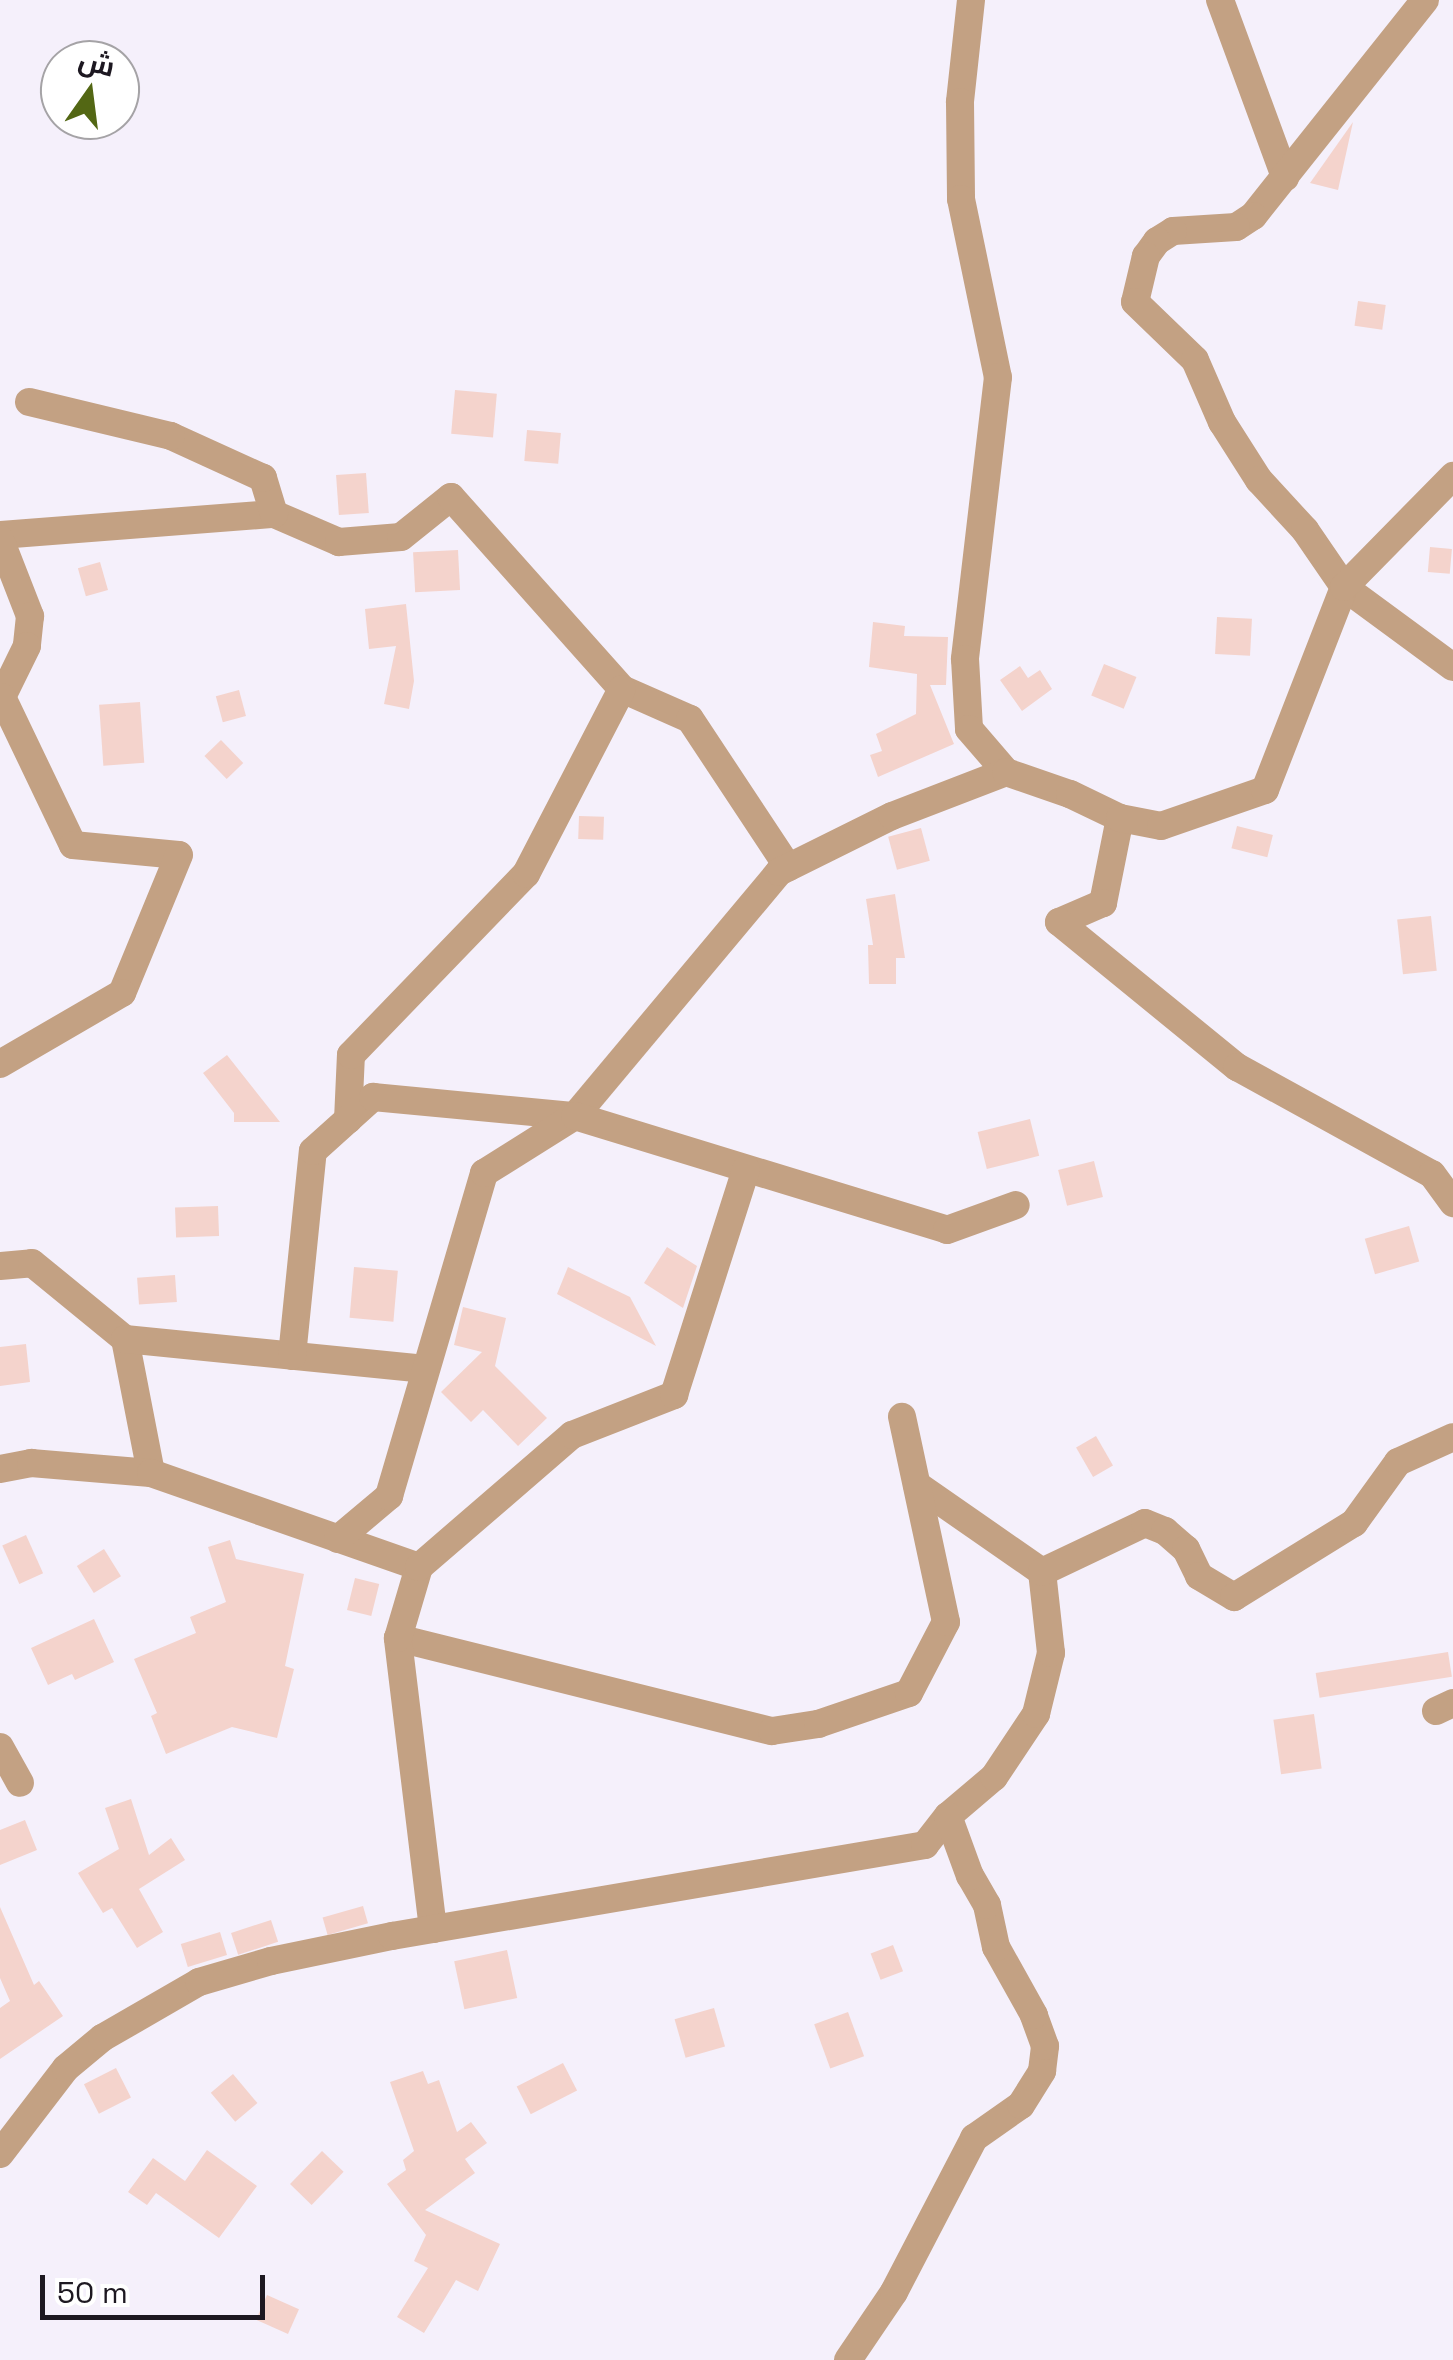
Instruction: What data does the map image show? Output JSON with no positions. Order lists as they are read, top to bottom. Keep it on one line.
{"scale_bar":"50 m","north":"top"}
